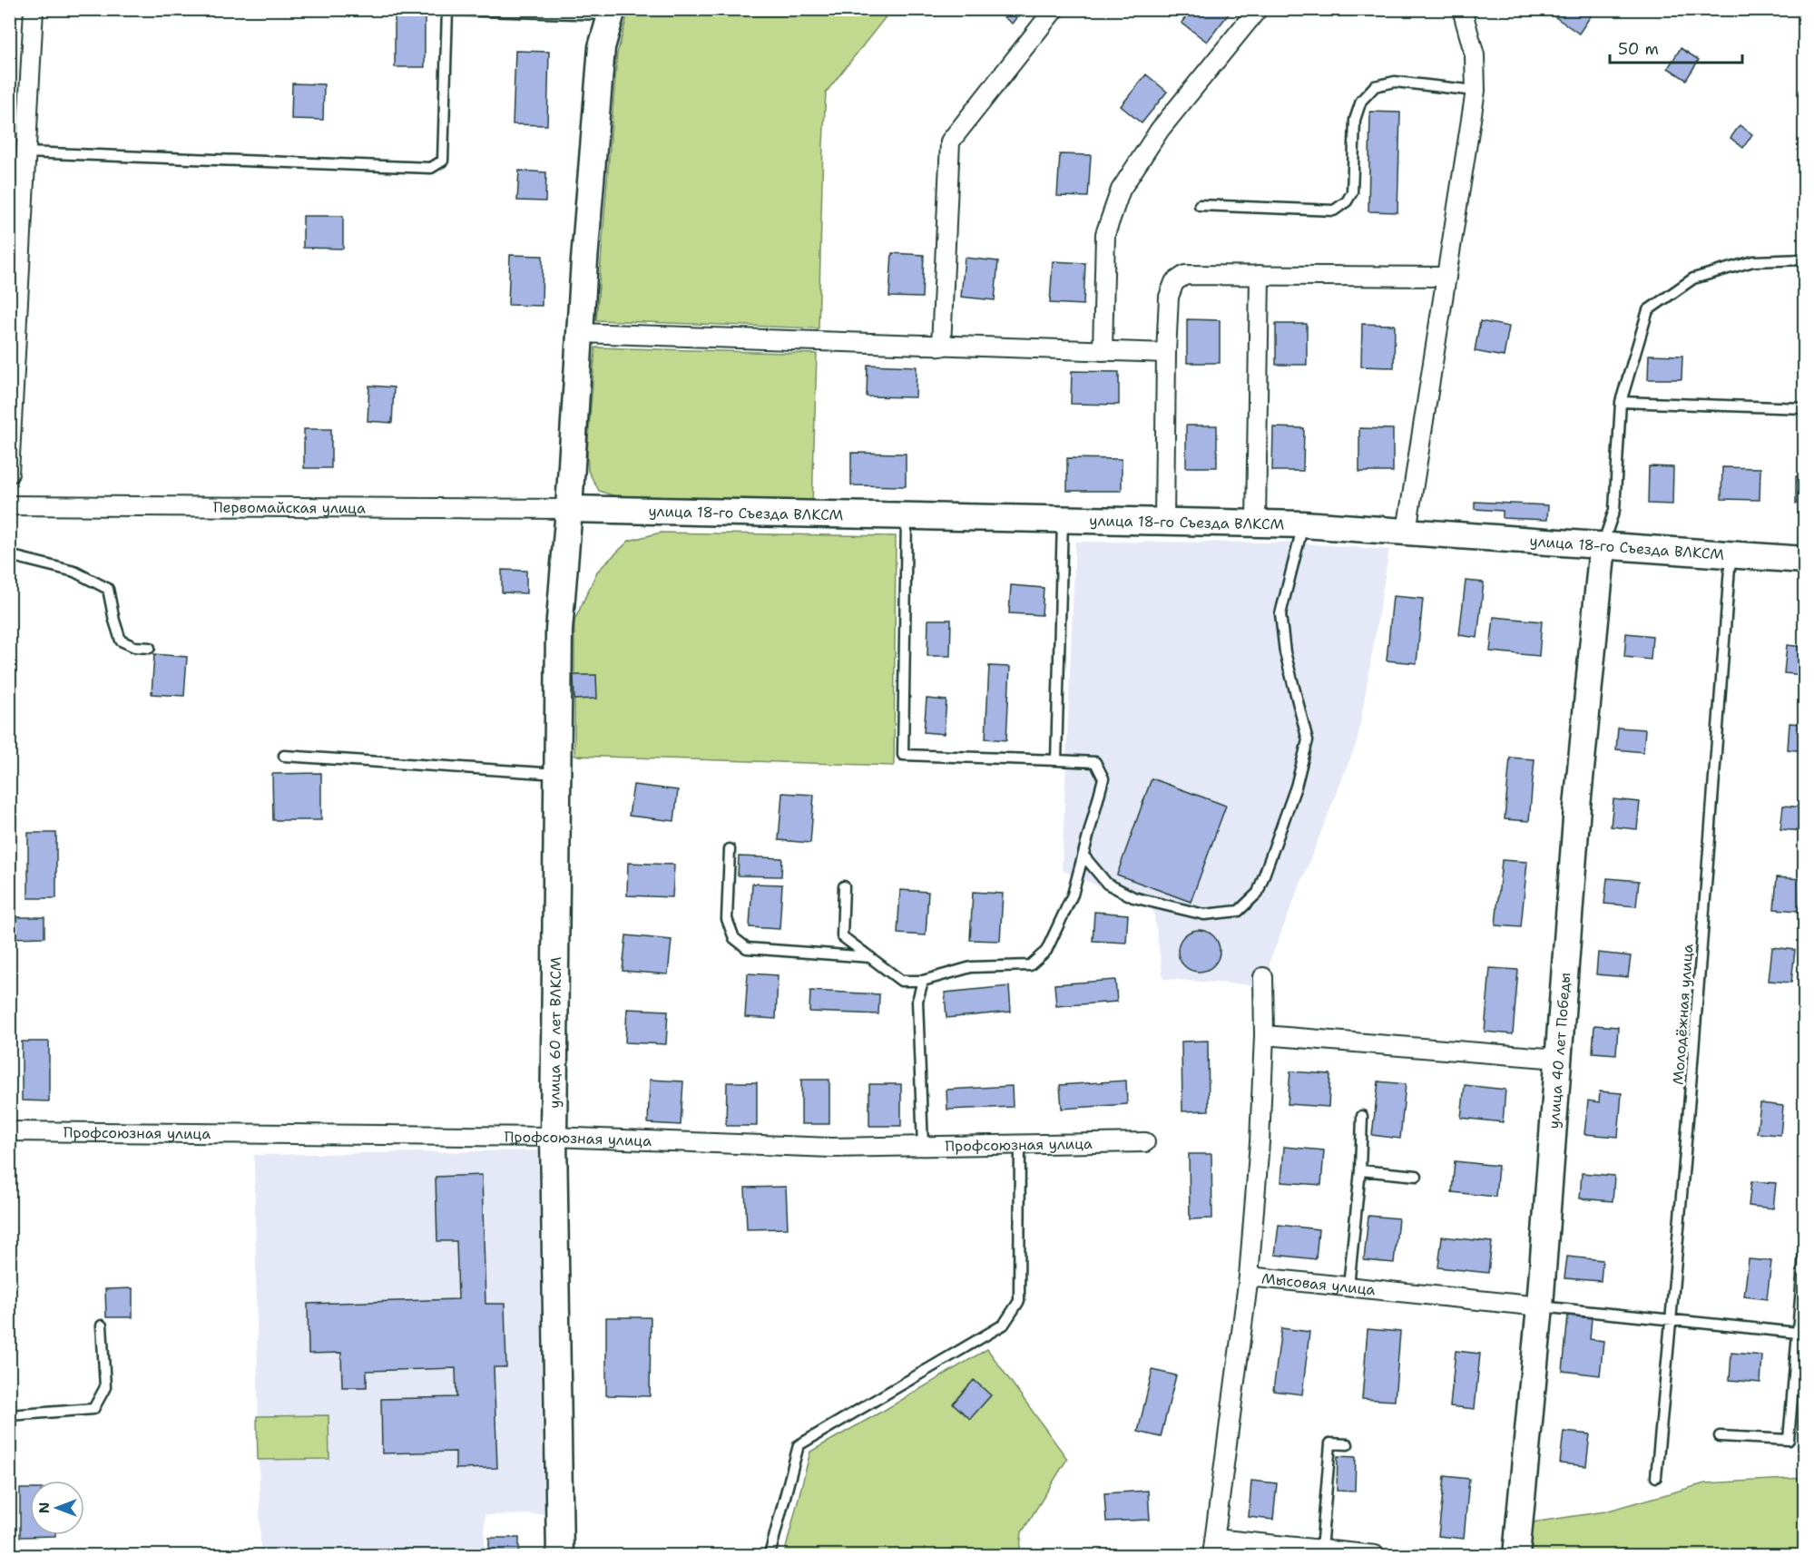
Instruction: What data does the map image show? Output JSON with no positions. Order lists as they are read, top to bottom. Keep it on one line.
{"streets":{"street":["Первомайская улица","улица 18-го Съезда ВЛКСМ","улица 60 лет ВЛКСМ","улица 40 лет Победы","Профсоюзная улица","Мысовая улица"],"lane":["Молодёжная улица"]},"crossings":[["Первомайская улица","улица 18-го Съезда ВЛКСМ"],["Первомайская улица","улица 60 лет ВЛКСМ"],["улица 18-го Съезда ВЛКСМ","Молодёжная улица"],["улица 18-го Съезда ВЛКСМ","улица 60 лет ВЛКСМ"],["улица 18-го Съезда ВЛКСМ","улица 40 лет Победы"],["улица 60 лет ВЛКСМ","Профсоюзная улица"],["улица 40 лет Победы","Мысовая улица"]],"scale_bar":"50 m","north":"left"}
